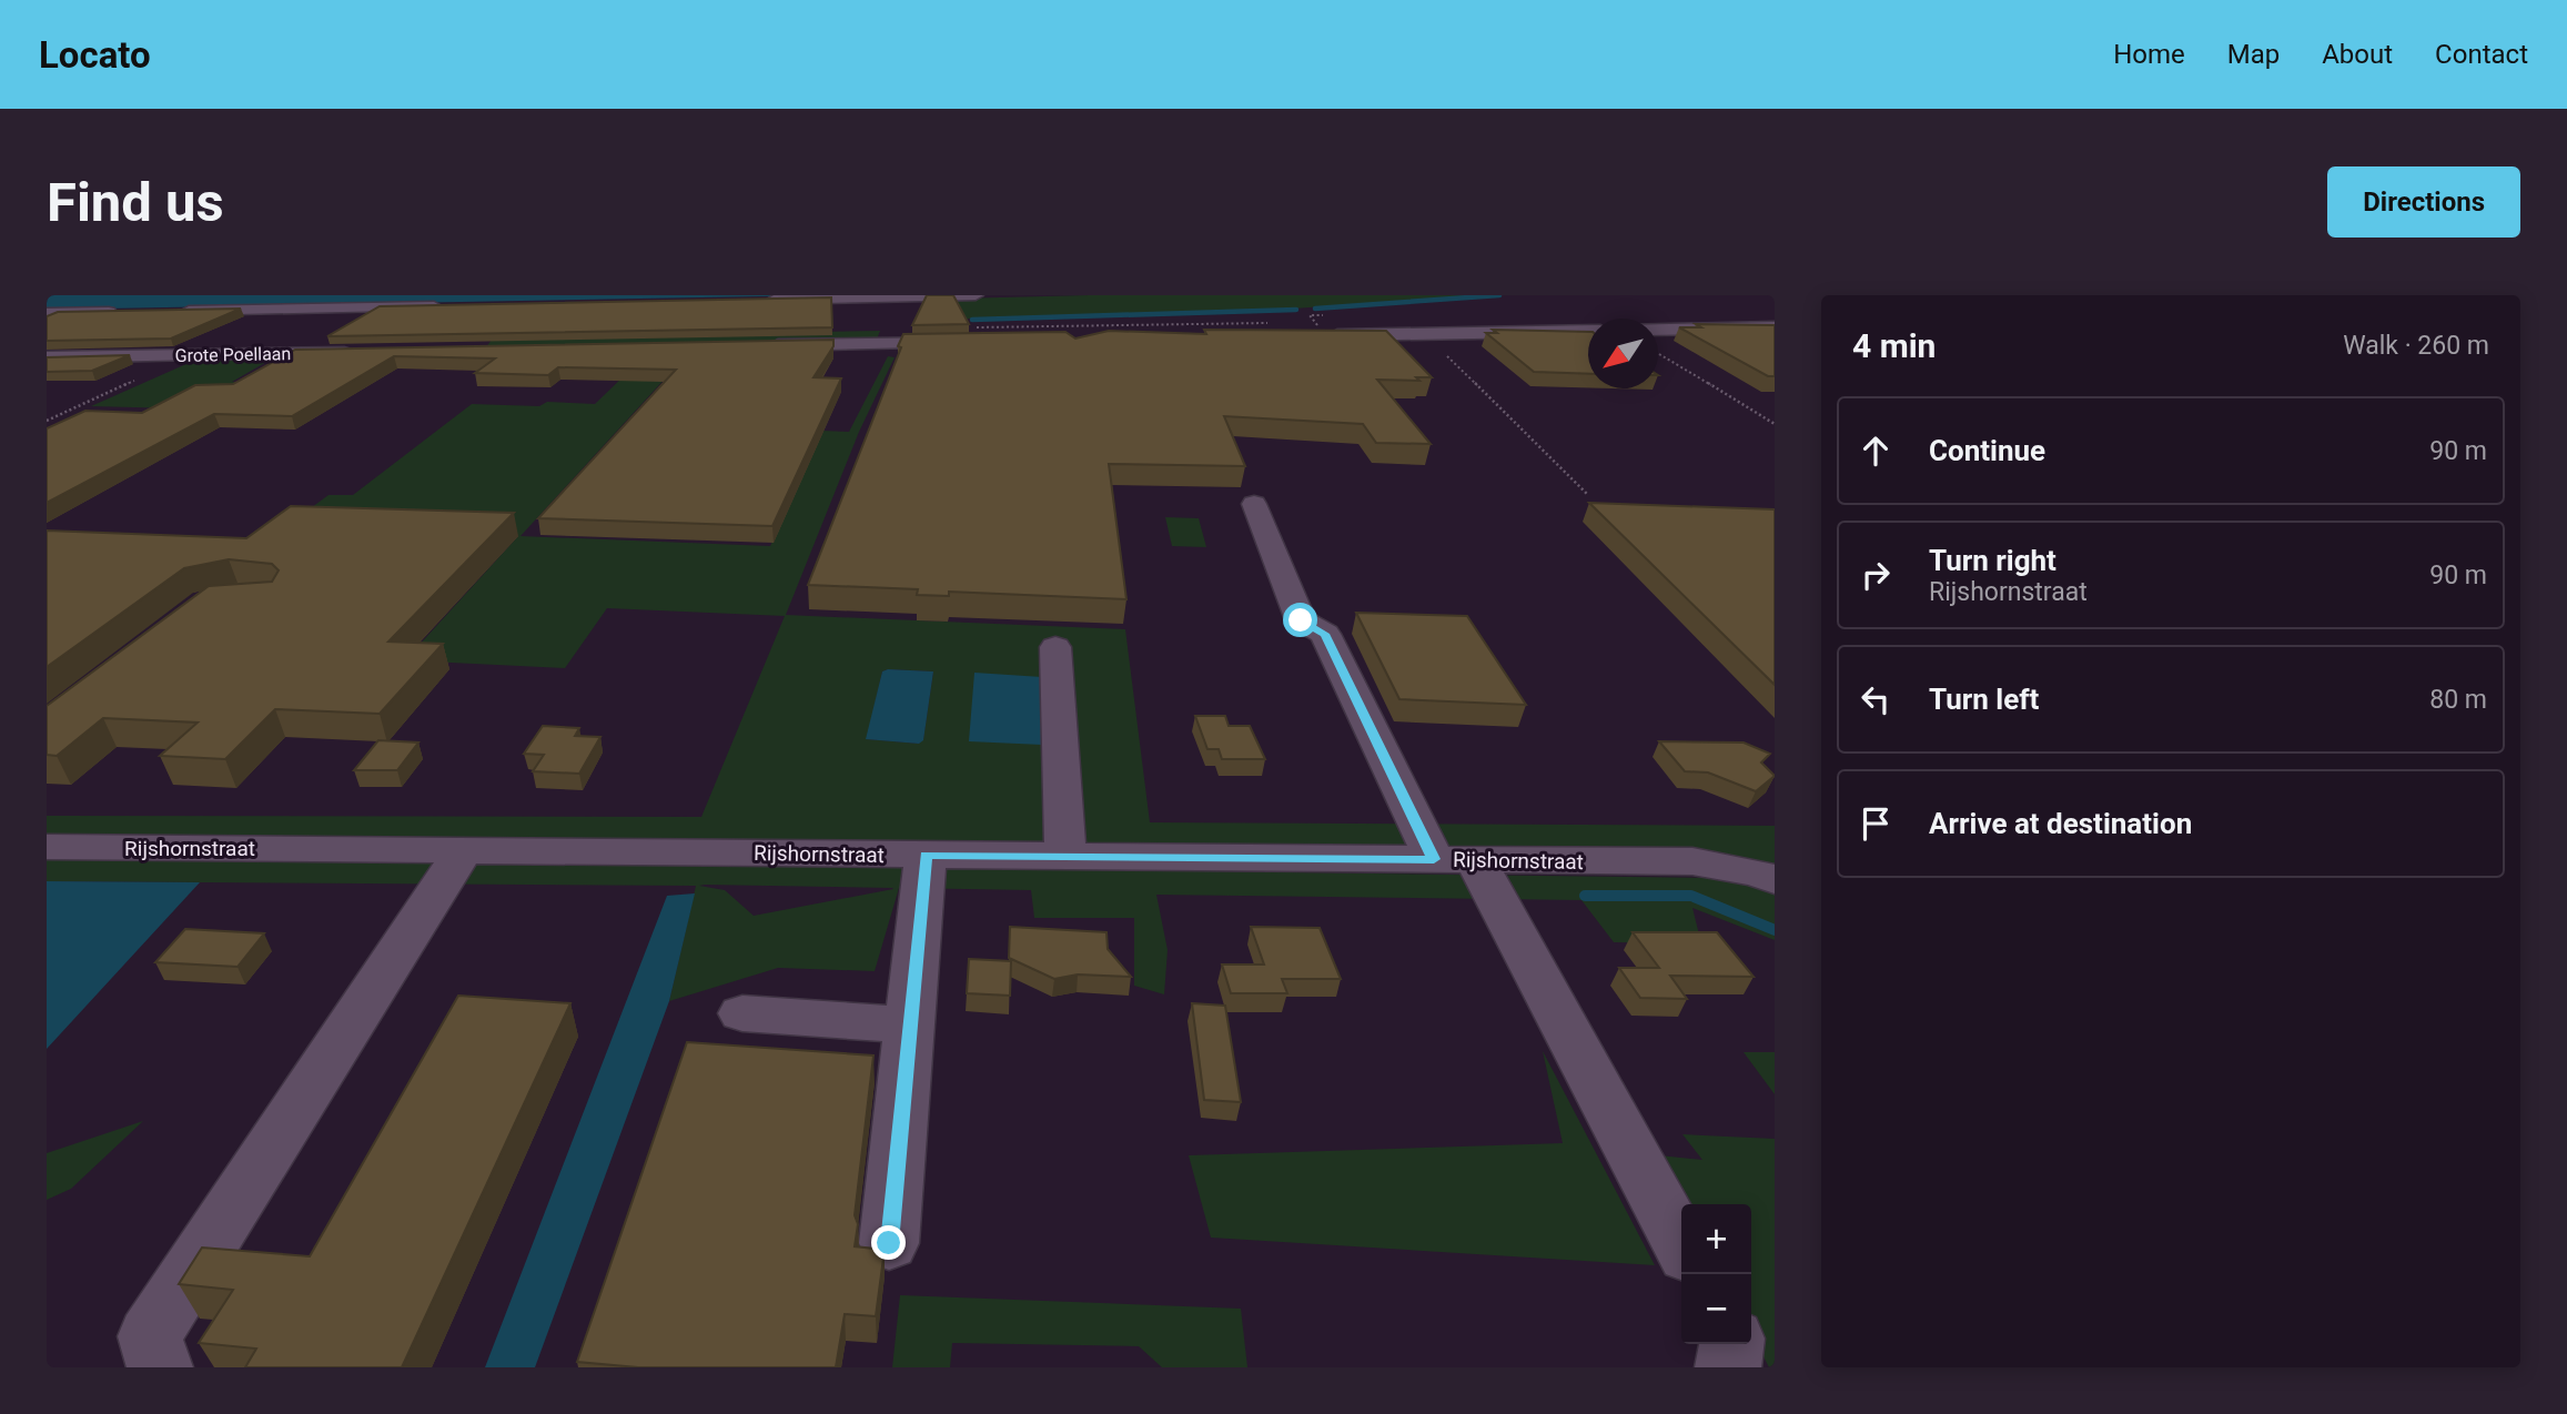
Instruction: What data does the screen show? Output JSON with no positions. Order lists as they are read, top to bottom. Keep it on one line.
{"streets":{"street":["Grote Poellaan","Rijshornstraat"]},"north":"bottom left","page":{"header":"Locato","nav":["Home","Map","About","Contact"],"buttons":"Directions","title":"Find us","heading":["4 min","Walk · 260 m"],"list":[["Continue","90 m"],["Turn right","Rijshornstraat","90 m"],["Turn left","80 m"],"Arrive at destination"],"map_buttons":["+","−"]}}
